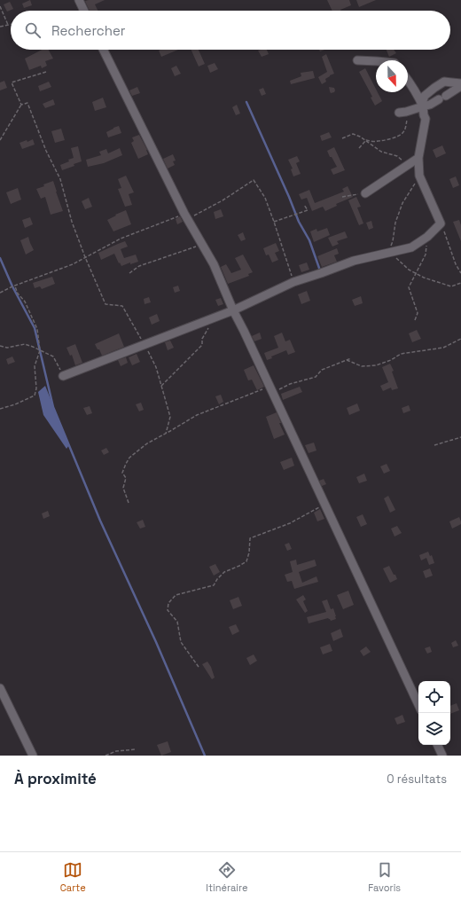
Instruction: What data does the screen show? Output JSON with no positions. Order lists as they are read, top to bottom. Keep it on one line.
{"north":"bottom","page":{"search":"Rechercher","heading":["À proximité","0 résultats"],"nav":["Carte","Itinéraire","Favoris"]}}
